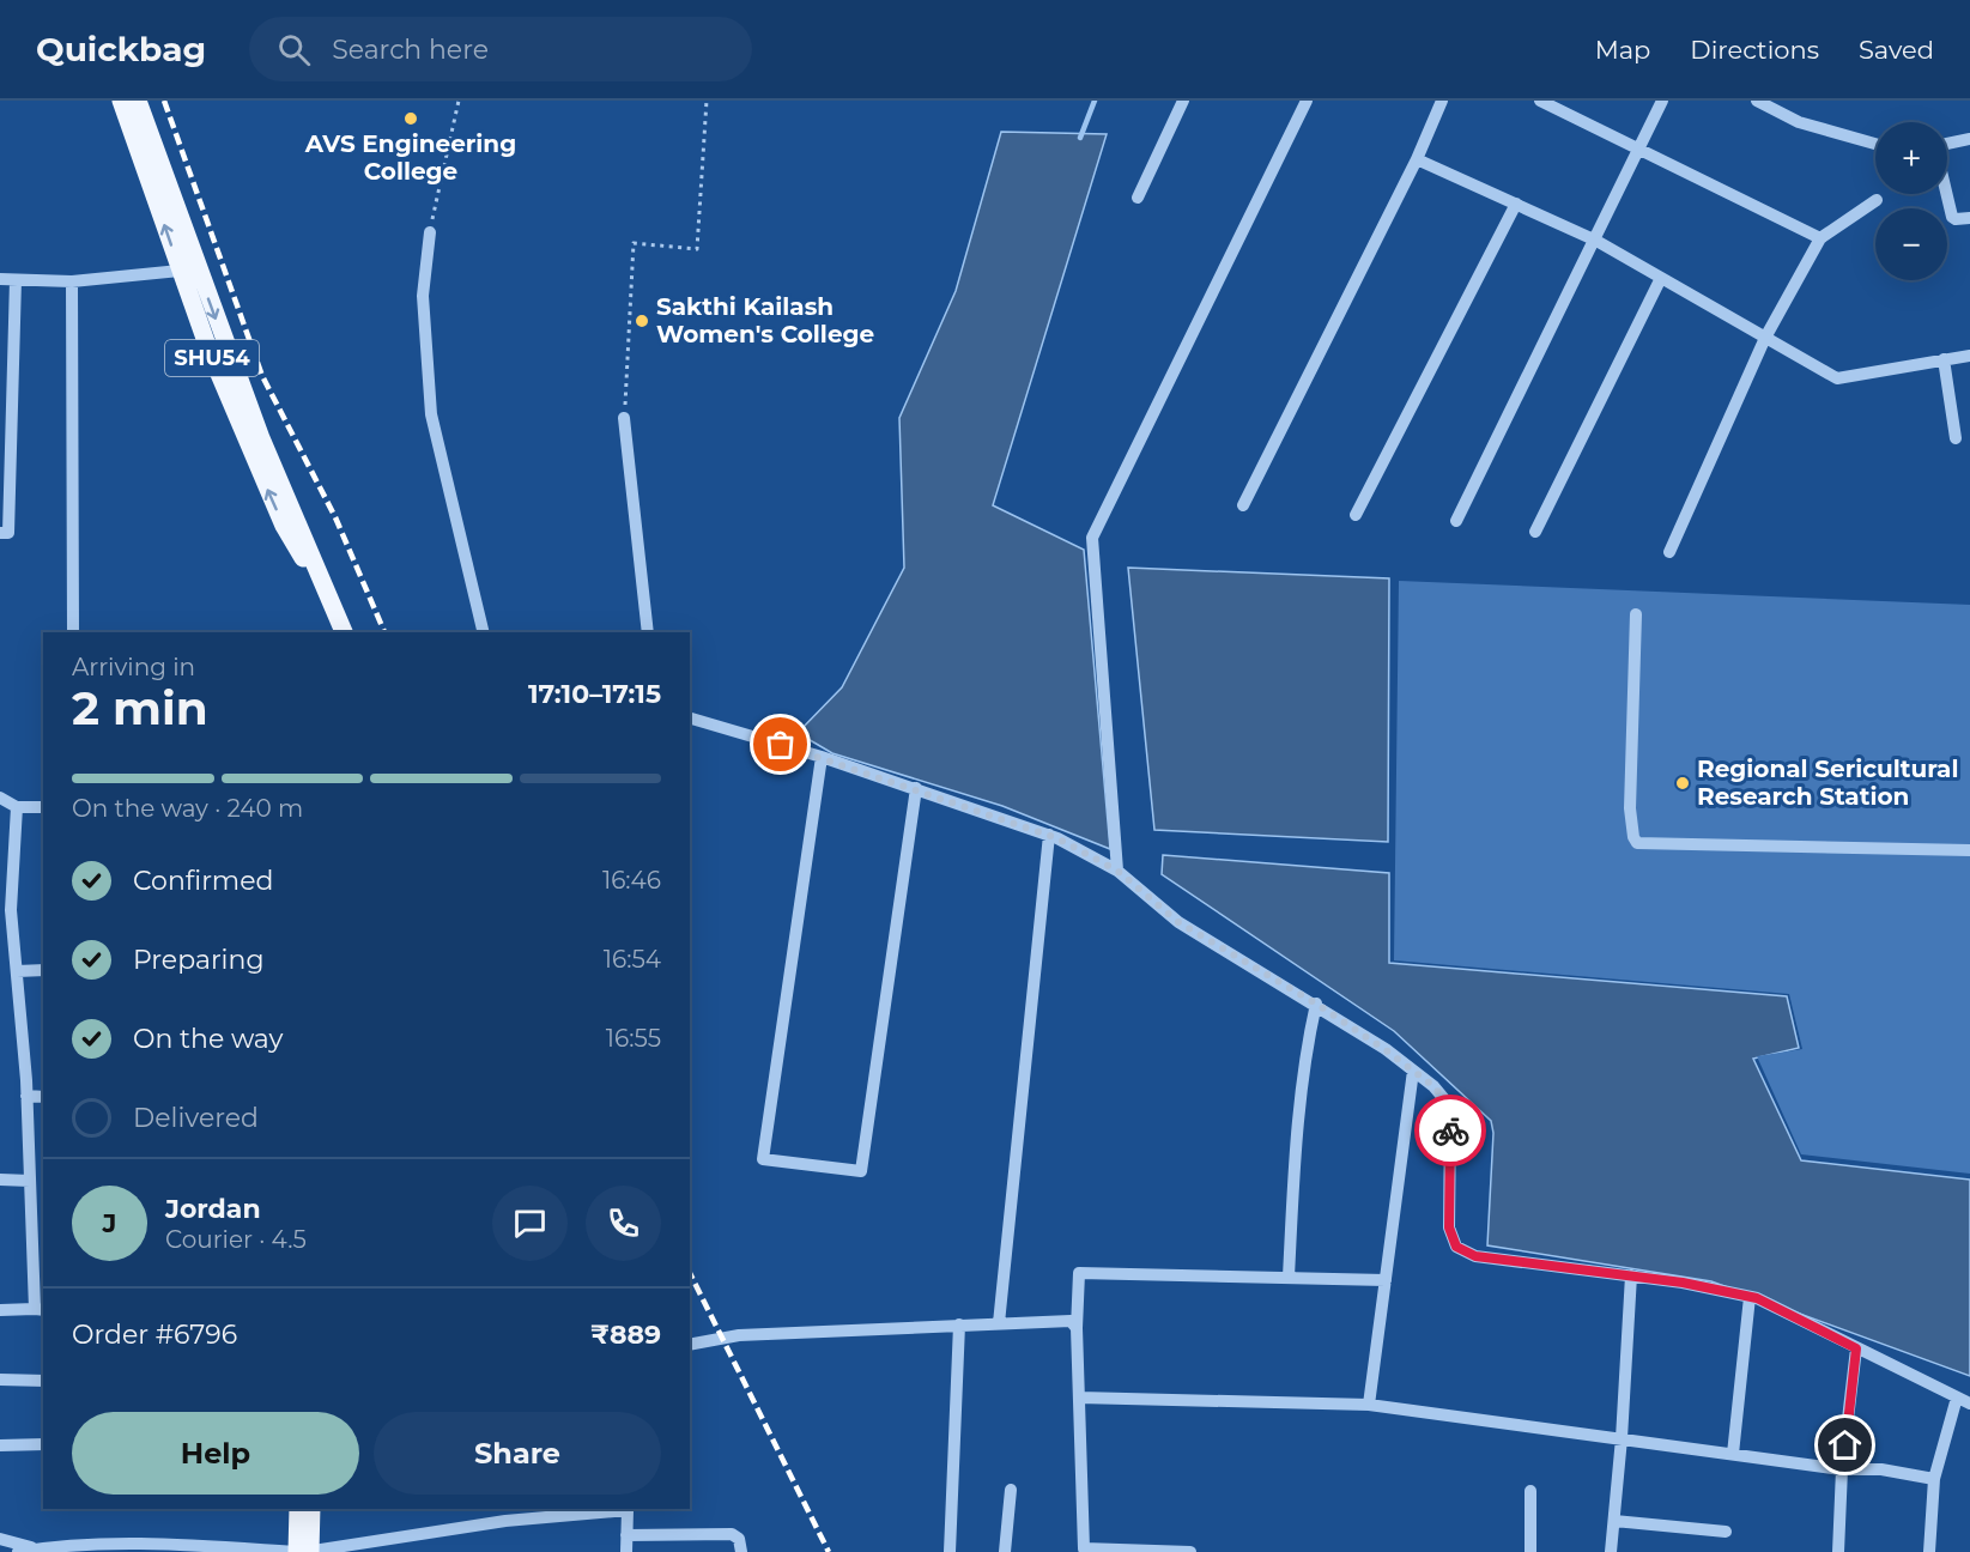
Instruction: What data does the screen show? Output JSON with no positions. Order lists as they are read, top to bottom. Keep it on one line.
{"streets":{"main road":["SHU54"]},"places":["AVS Engineering College","Sakthi Kailash Women's College","Regional Sericultural Research Station"],"page":{"header":"Quickbag","search":"Search here","nav":["Map","Directions","Saved"],"map_buttons":["+","−"],"heading":["2 min","Arriving in","17:10–17:15"],"panel":["Jordan","Courier · 4.5","Order #6796","₹889"],"bar":"On the way · 240 m","list":[["Confirmed","16:46"],["Preparing","16:54"],["On the way","16:55"],"Delivered"],"round":"J","buttons":["Help","Share"]}}
